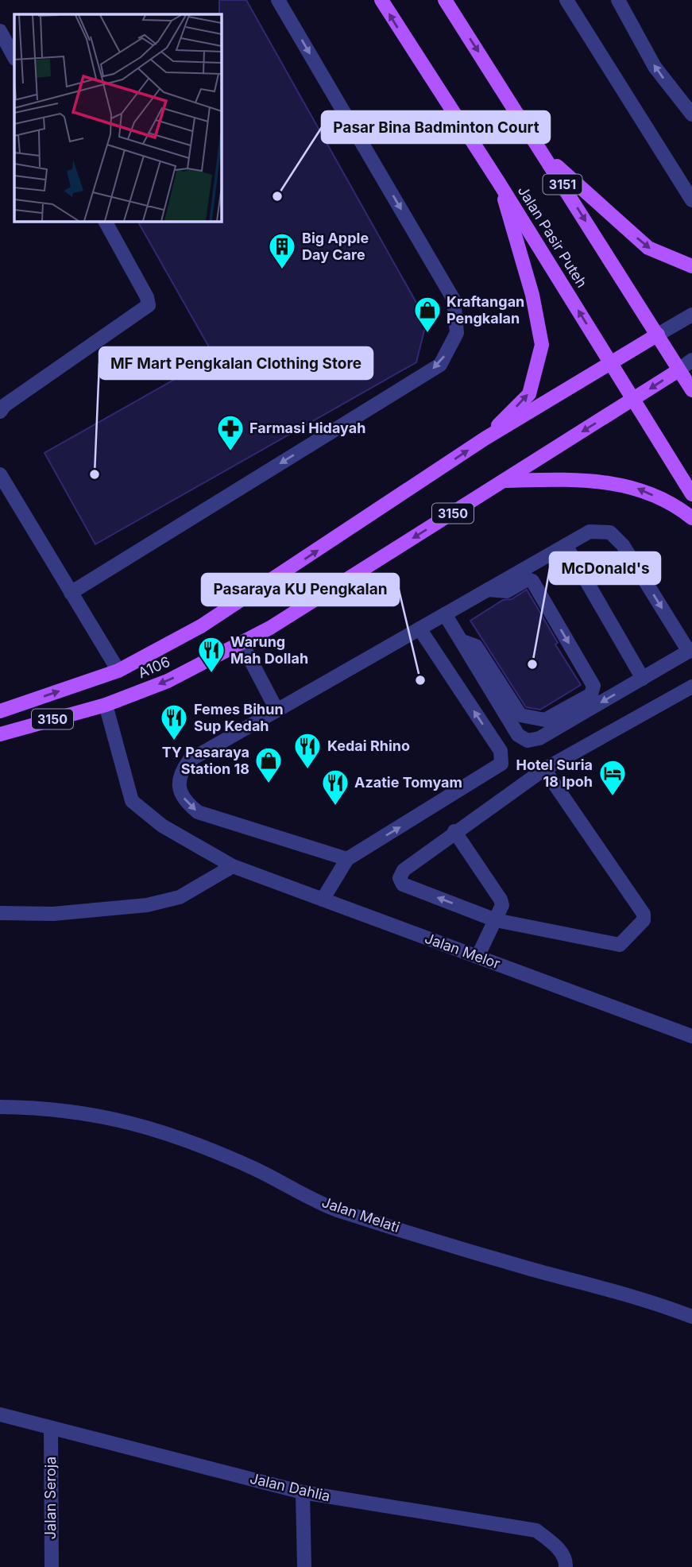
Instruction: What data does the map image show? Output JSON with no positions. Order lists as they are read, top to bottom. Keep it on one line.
{"streets":{"main road":["3151","Jalan Pasir Puteh","3150","A106"],"street":["Jalan Melor","Jalan Melati","Jalan Dahlia","Jalan Seroja"]},"crossings":[["Jalan Pasir Puteh","3150"],["3150","A106"],["3150","Jalan Melor"],["A106","Jalan Melor"],["Jalan Dahlia","Jalan Seroja"]],"places":{"other":["Pasar Bina Badminton Court","MF Mart Pengkalan Clothing Store","McDonald's","Pasaraya KU Pengkalan"],"building":["Big Apple Day Care"],"shop":["Kraftangan Pengkalan","TY Pasaraya Station 18"],"pharmacy":["Farmasi Hidayah"],"restaurant":["Warung Mah Dollah","Femes Bihun Sup Kedah","Kedai Rhino","Azatie Tomyam"],"hotel":["Hotel Suria 18 Ipoh"]}}
